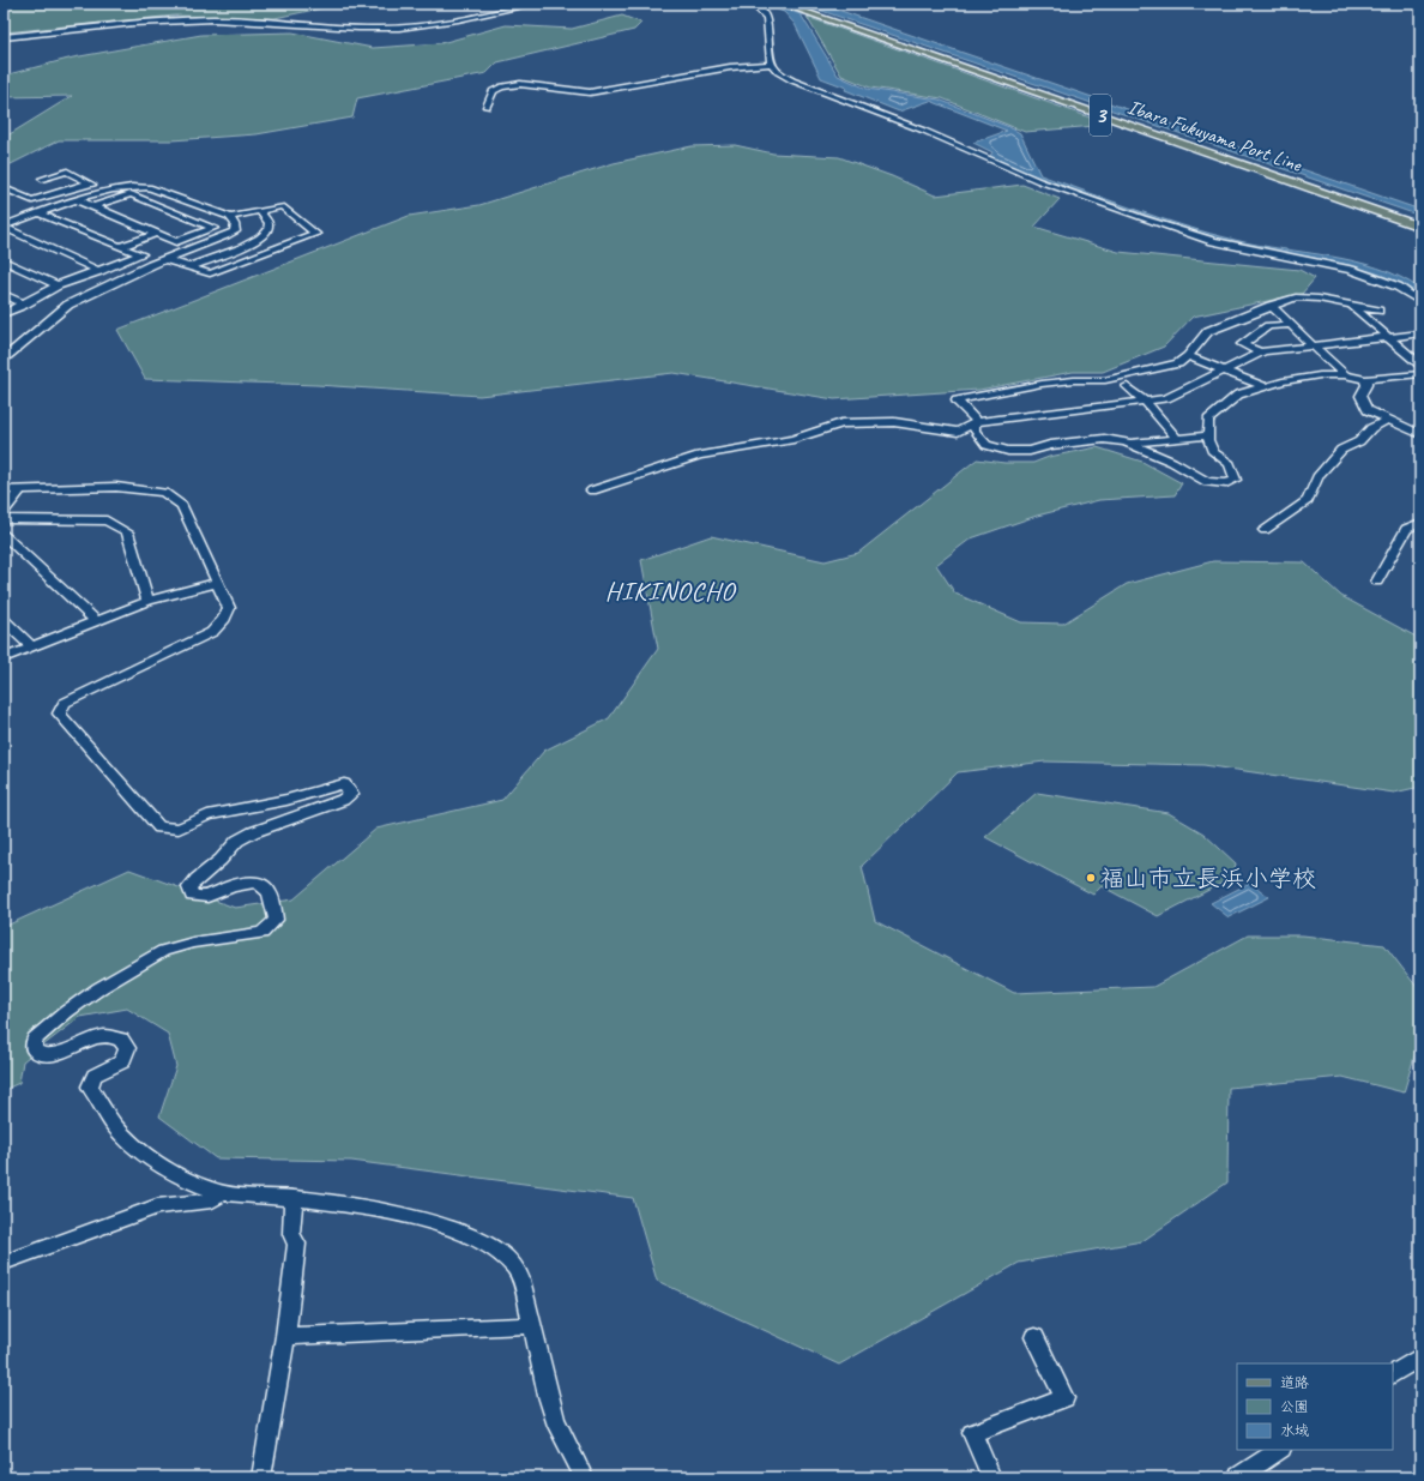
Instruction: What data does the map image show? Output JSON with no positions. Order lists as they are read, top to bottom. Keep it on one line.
{"streets":{"main road":["3","Ibara Fukuyama Port Line"]},"districts":["HIKINOCHO"],"places":["福山市立長浜小学校"],"legend":["道路","公園","水域"]}
